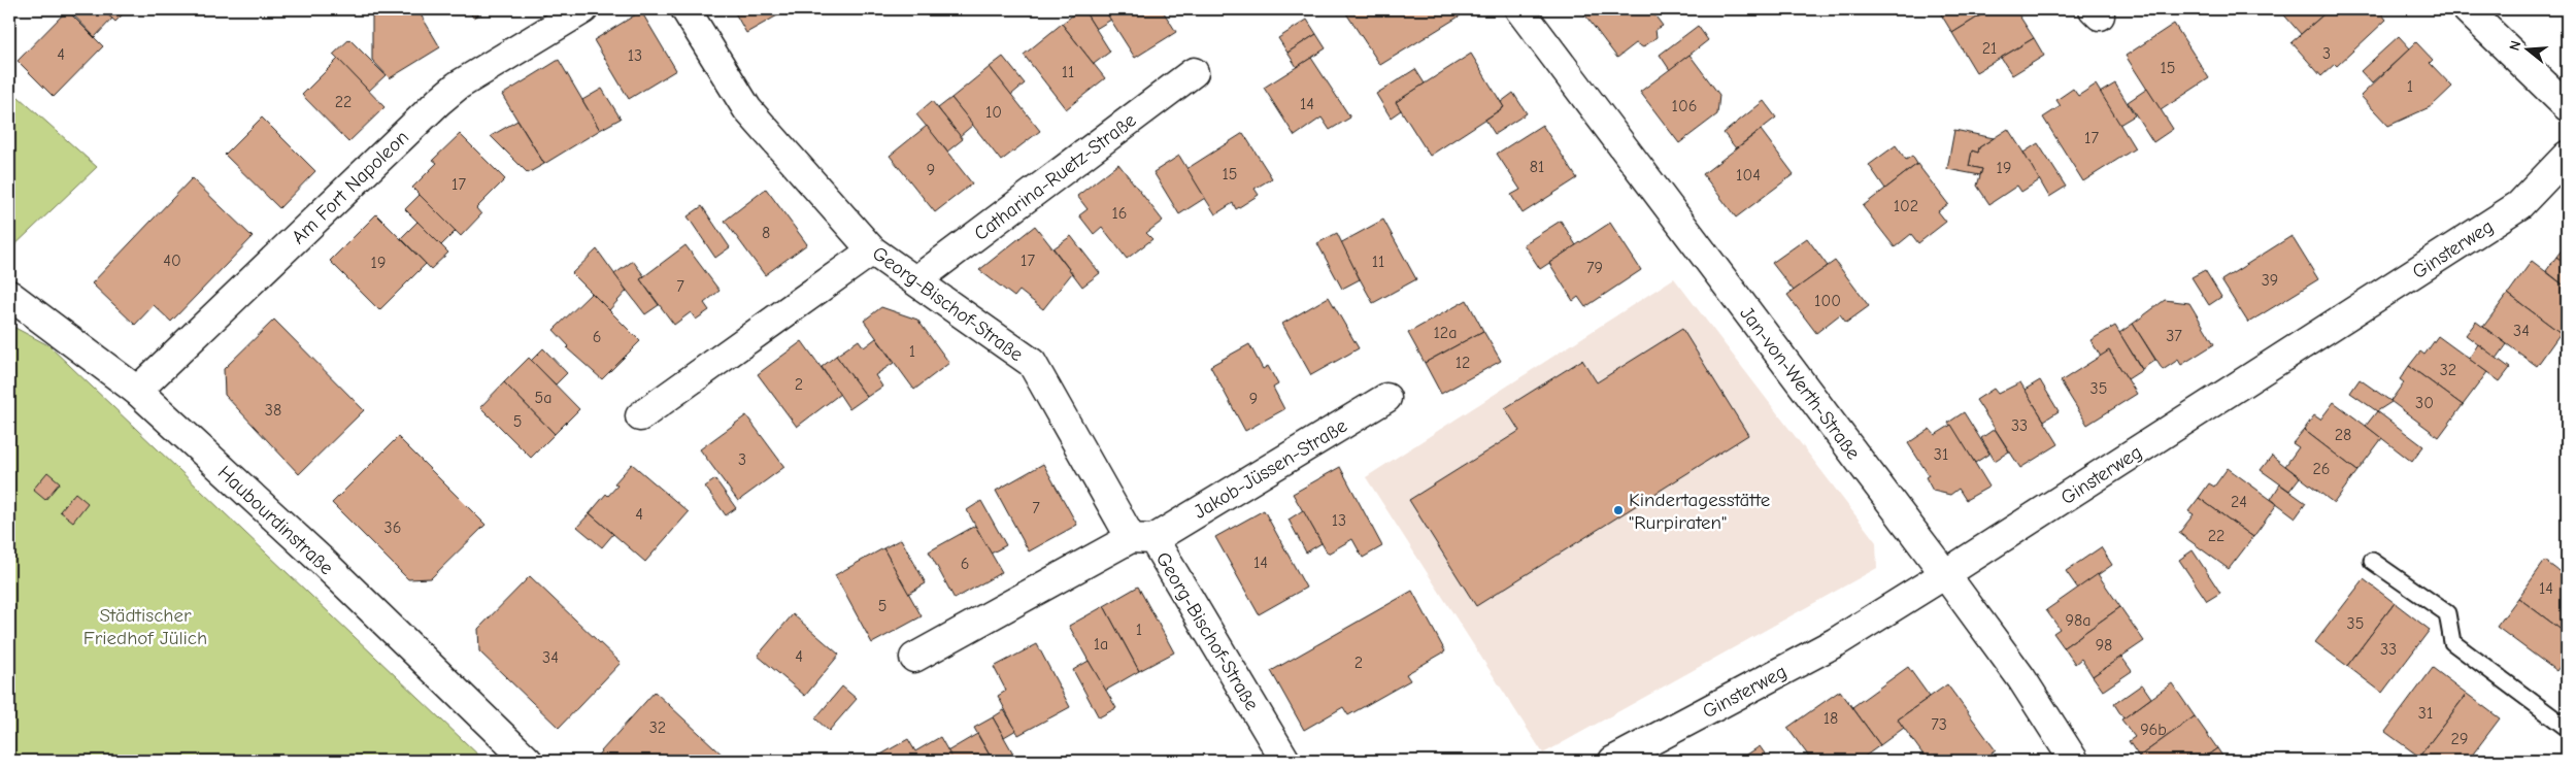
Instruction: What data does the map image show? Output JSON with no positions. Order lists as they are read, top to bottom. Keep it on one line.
{"streets":{"street":["Catharina-Ruetz-Straße","Am Fort Napoleon","Ginsterweg","Georg-Bischof-Straße","Jan-von-Werth-Straße","Jakob-Jüssen-Straße","Haubourdinstraße"]},"crossings":[["Catharina-Ruetz-Straße","Georg-Bischof-Straße"],["Am Fort Napoleon","Haubourdinstraße"],["Ginsterweg","Jan-von-Werth-Straße"],["Georg-Bischof-Straße","Jakob-Jüssen-Straße"]],"parks":["Städtischer Friedhof Jülich"],"places":["Kindertagesstätte \"Rurpiraten\""],"house_numbers":["21","3","4","13","15","11","1","22","14","106","10","17","81","19","9","15","104","17","102","16","8","40","17","11","19","79","39","7","100","34","12a","37","6","1","12","32","2","35","5a","9","30","38","5","33","28","31","3","26","24","7","4","13","36","22","14","6","14","5","98a","35","1","1a","98","33","4","34","2","31","18","73","32","96b","29"],"north":"left"}
